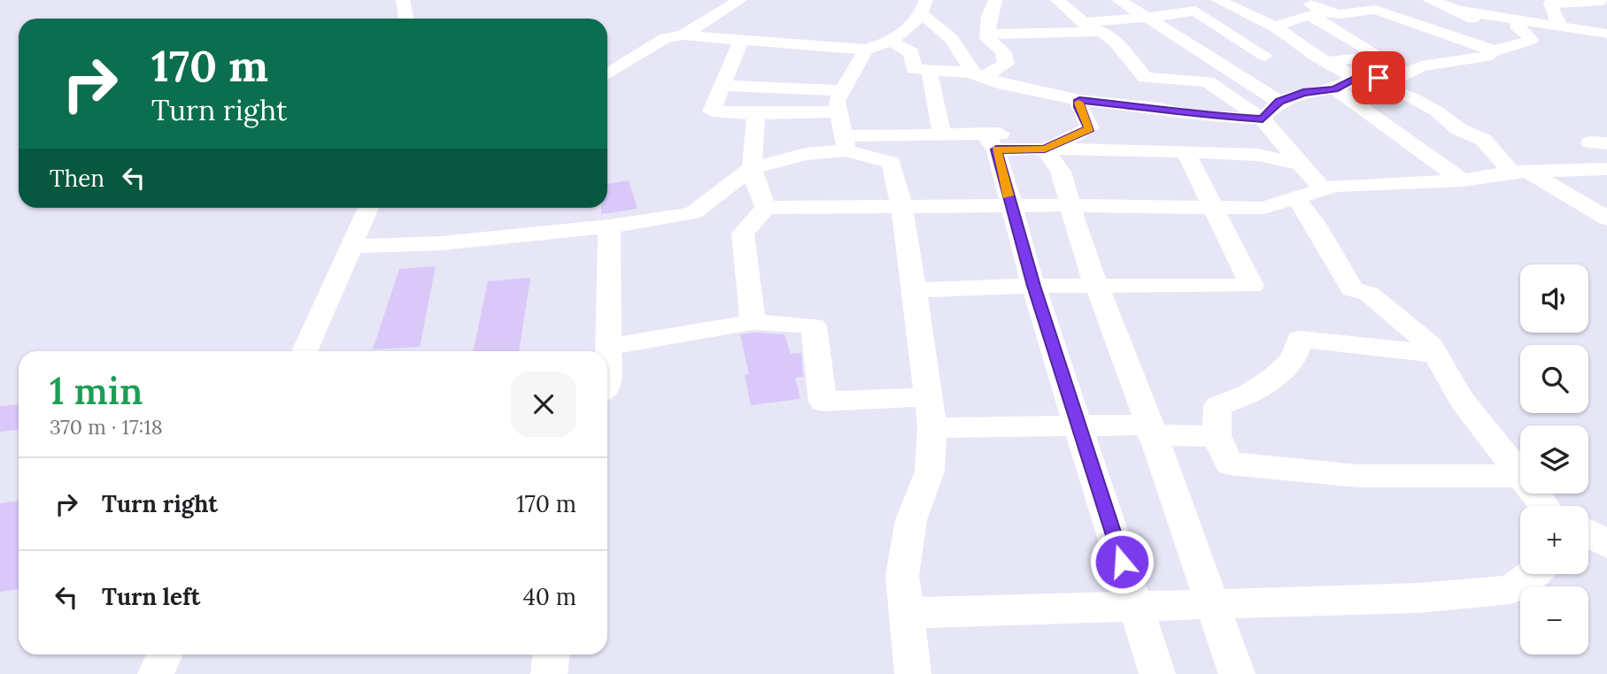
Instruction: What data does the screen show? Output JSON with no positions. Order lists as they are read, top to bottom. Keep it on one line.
{"page":{"turn":["170 m","Turn right"],"then":"Then","map_buttons":["+","−"],"heading":["1 min","370 m · 17:18"],"list":[{"name":"Turn right","value":"170 m"},{"name":"Turn left","value":"40 m"}]}}
